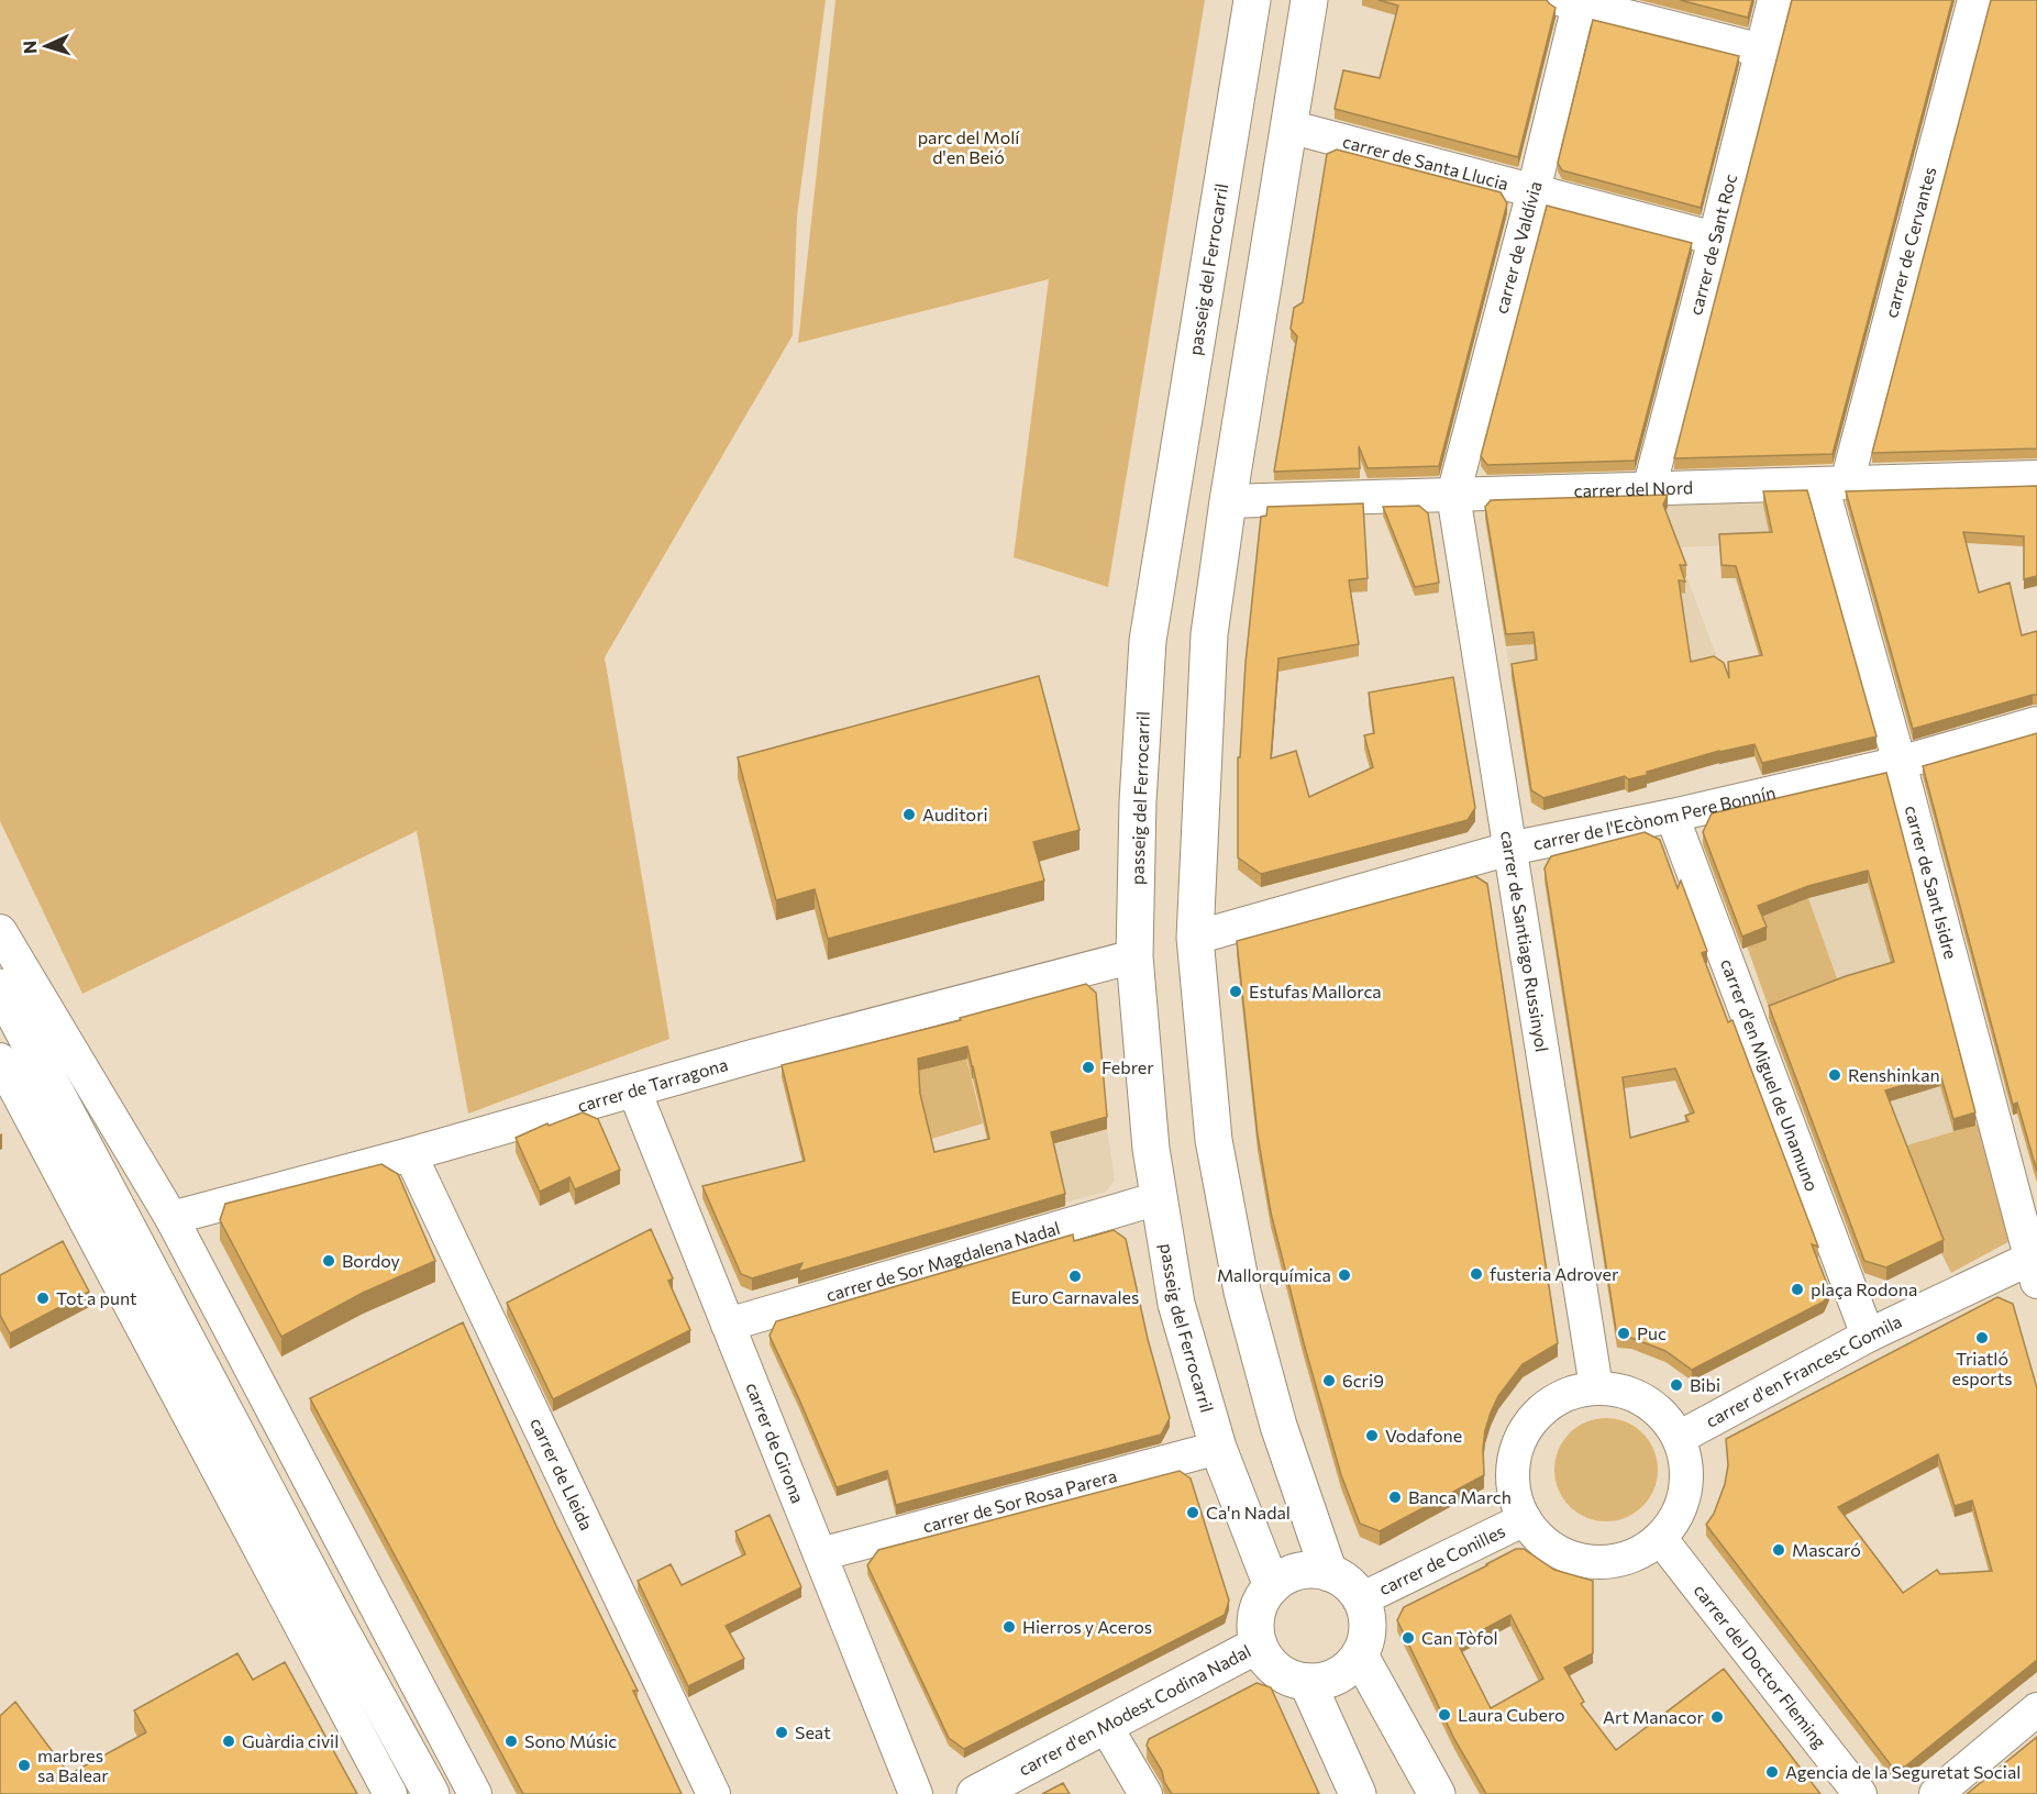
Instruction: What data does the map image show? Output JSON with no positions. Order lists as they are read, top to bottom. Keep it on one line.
{"streets":{"main road":["passeig del Ferrocarril","carrer d'en Modest Codina Nadal"],"street":["carrer de Santa Llucia","carrer de Cervantes","carrer de Sant Roc","carrer de Valdívia","carrer del Nord","carrer de l'Ecònom Pere Bonnín","carrer de Sant Isidre","carrer de Santiago Russinyol","carrer d'en Miguel de Unamuno","carrer de Tarragona","carrer de Sor Magdalena Nadal","carrer d'en Francesc Gomila","carrer de Girona","carrer de Lleida","carrer de Sor Rosa Parera","carrer de Conilles","carrer del Doctor Fleming"]},"crossings":[["carrer de Santa Llucia","carrer de Sant Roc"],["carrer de Santa Llucia","carrer de Valdívia"],["carrer de Cervantes","carrer del Nord"],["carrer de Cervantes","carrer de Sant Isidre"],["carrer de Sant Roc","carrer del Nord"],["carrer de Valdívia","carrer del Nord"],["carrer de Valdívia","carrer de Santiago Russinyol"],["passeig del Ferrocarril","carrer de Tarragona"],["passeig del Ferrocarril","carrer de Sor Magdalena Nadal"],["passeig del Ferrocarril","carrer de Sor Rosa Parera"],["passeig del Ferrocarril","carrer de Conilles"],["passeig del Ferrocarril","carrer d'en Modest Codina Nadal"],["carrer del Nord","carrer de Sant Isidre"],["carrer del Nord","carrer de Santiago Russinyol"],["carrer de l'Ecònom Pere Bonnín","carrer de Sant Isidre"],["carrer de l'Ecònom Pere Bonnín","carrer de Santiago Russinyol"],["carrer de l'Ecònom Pere Bonnín","carrer d'en Miguel de Unamuno"],["carrer de Sant Isidre","carrer d'en Francesc Gomila"],["carrer de Santiago Russinyol","carrer d'en Francesc Gomila"],["carrer de Santiago Russinyol","carrer de Conilles"],["carrer de Santiago Russinyol","carrer del Doctor Fleming"],["carrer d'en Miguel de Unamuno","carrer d'en Francesc Gomila"],["carrer de Tarragona","carrer de Girona"],["carrer de Tarragona","carrer de Lleida"],["carrer de Sor Magdalena Nadal","carrer de Girona"],["carrer d'en Francesc Gomila","carrer de Conilles"],["carrer d'en Francesc Gomila","carrer del Doctor Fleming"],["carrer de Girona","carrer de Sor Rosa Parera"],["carrer de Conilles","carrer del Doctor Fleming"],["carrer de Conilles","carrer d'en Modest Codina Nadal"]],"parks":["parc del Molí d'en Beió"],"places":["Auditori","Estufas Mallorca","Febrer","Renshinkan","Bordoy","fusteria Adrover","Mallorquímica","Euro Carnavales","plaça Rodona","Tot a punt","Puc","Triatló esports","6cri9","Bibi","Vodafone","Banca March","Ca'n Nadal","Mascaró","Hierros y Aceros","Can Tòfol","Laura Cubero","Art Manacor","Seat","Guàrdia civil","Sono Músic","marbres sa Balear","Agencia de la Seguretat Social"],"north":"left"}
